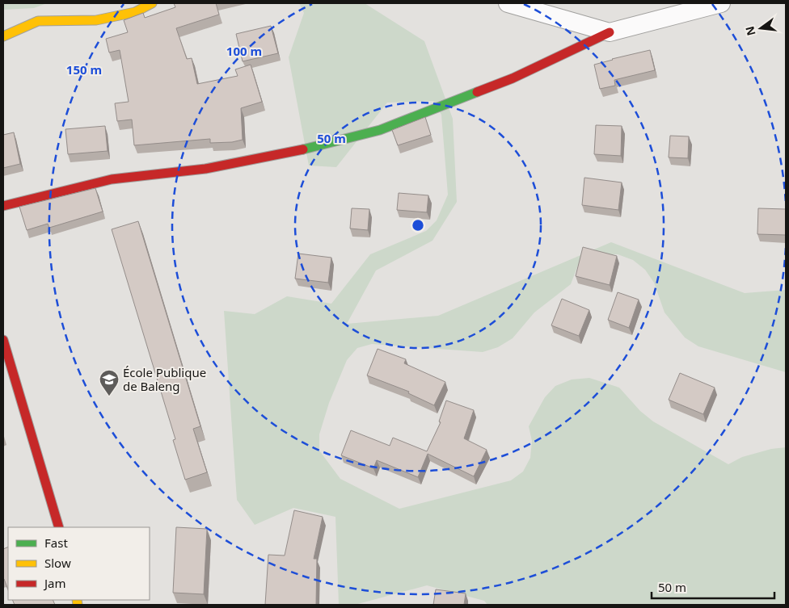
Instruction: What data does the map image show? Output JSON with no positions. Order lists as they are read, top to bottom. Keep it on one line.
{"places":{"school or university":["École Publique de Baleng"]},"legend":["Fast","Slow","Jam"],"scale_bar":"50 m","north":"left","rings":["100 m","150 m","50 m"]}
